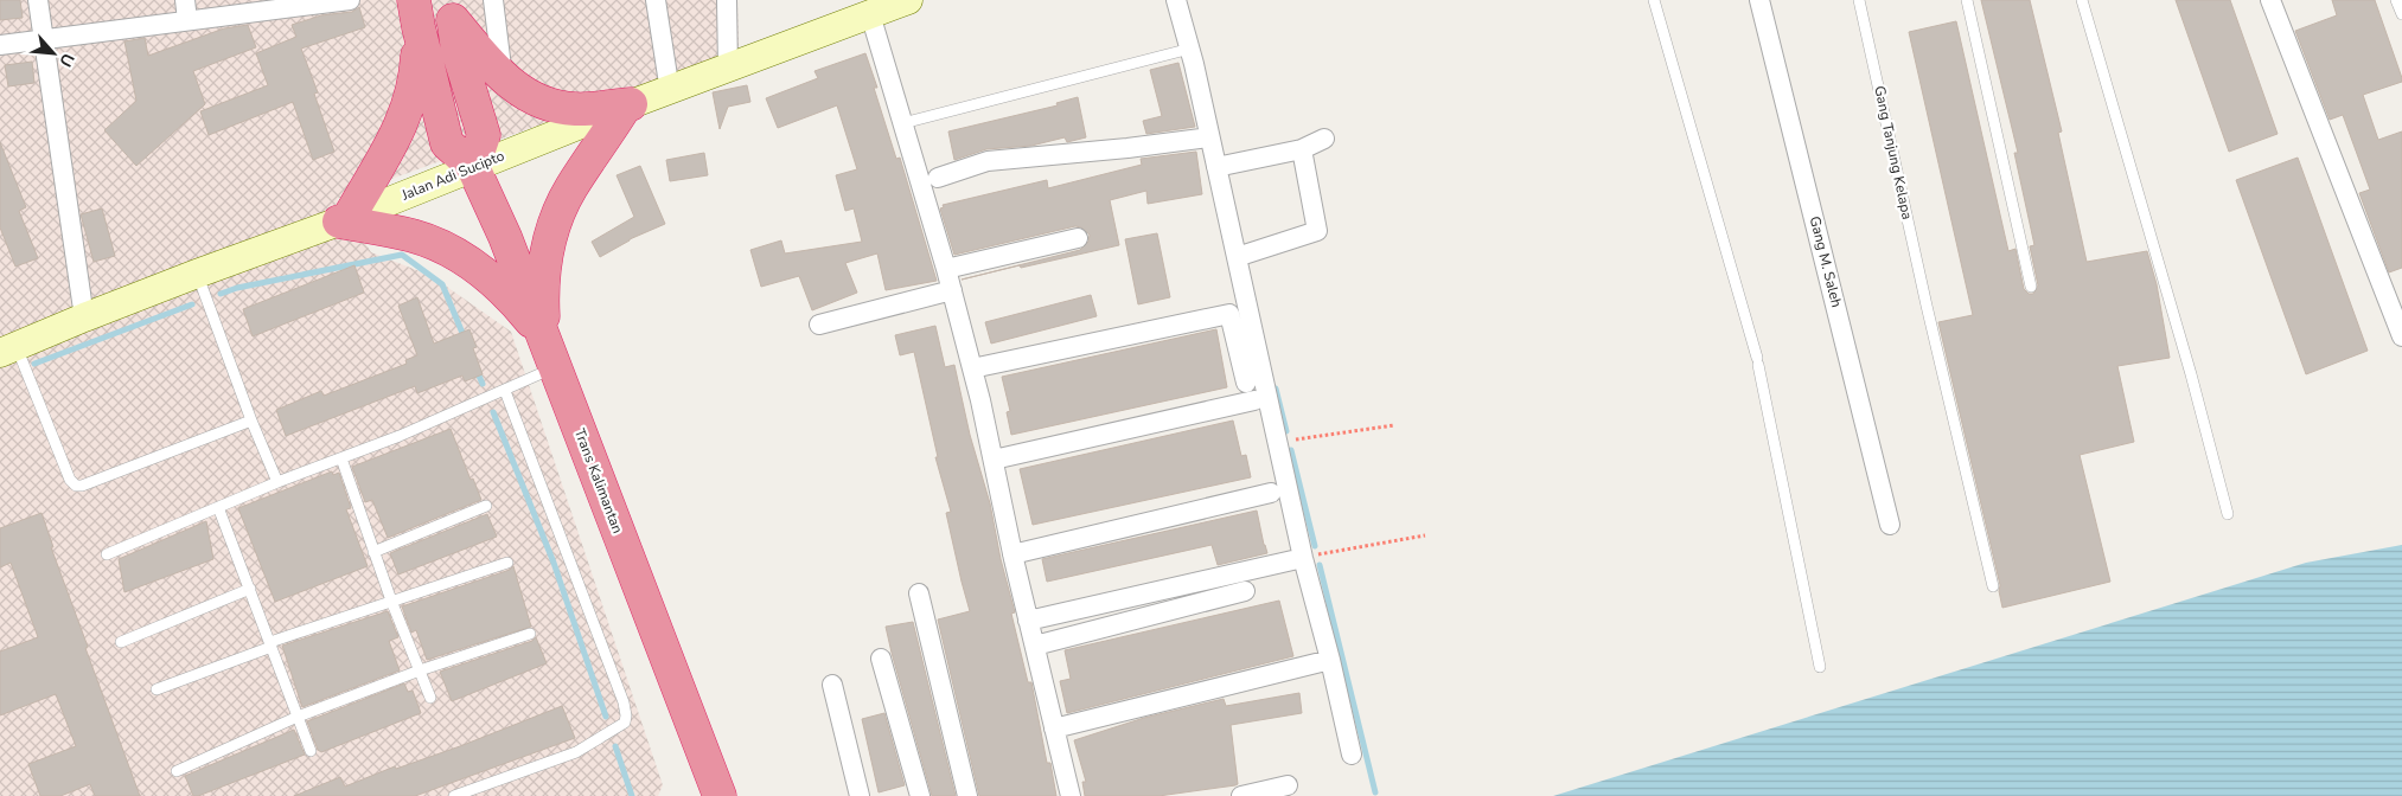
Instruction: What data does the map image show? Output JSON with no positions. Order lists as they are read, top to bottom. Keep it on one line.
{"streets":{"highway":["Trans Kalimantan"],"main road":["Jalan Adi Sucipto"],"street":["Gang M. Saleh"],"lane":["Gang Tanjung Kelapa"]},"crossings":[["Jalan Adi Sucipto","Trans Kalimantan"]],"north":"bottom right"}
